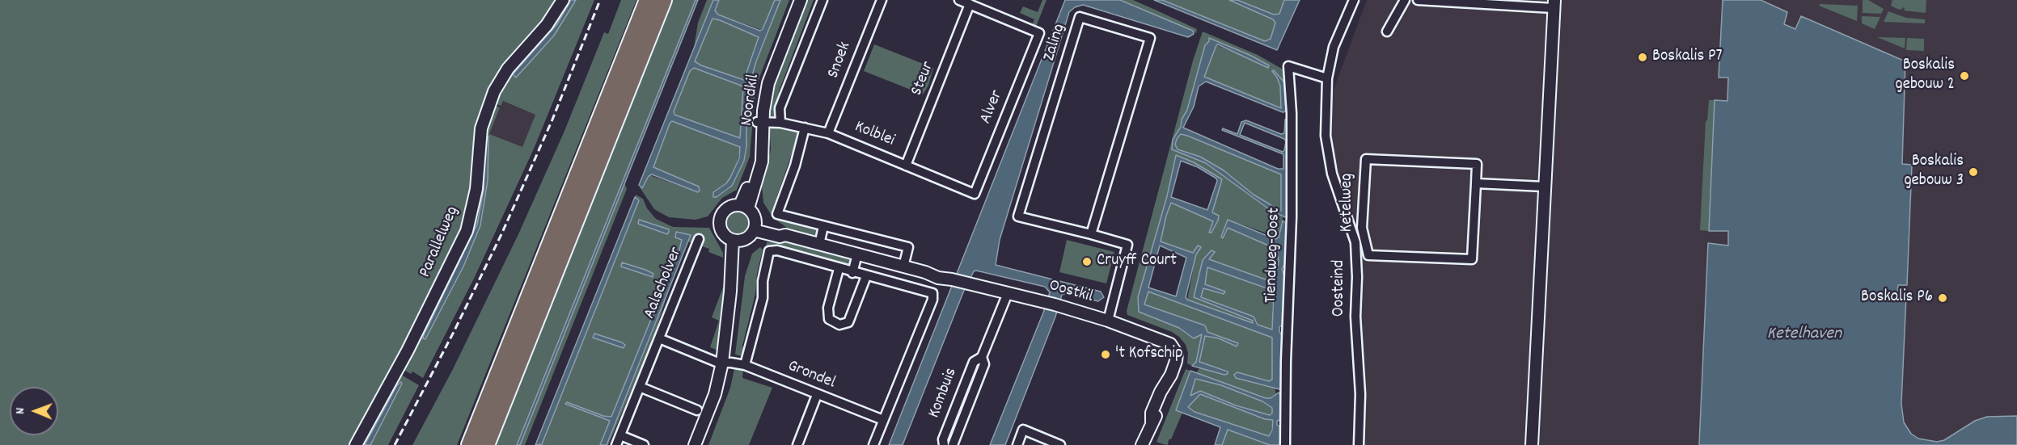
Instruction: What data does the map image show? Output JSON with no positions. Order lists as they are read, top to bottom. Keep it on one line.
{"streets":{"street":["Zaling","Snoek","Steur","Noordkil","Alver","Kolblei","Ketelweg","Parallelweg","Tiendweg-Oost","Aalscholver","Oosteind","Oostkil","Grondel","Kombuis"]},"crossings":[["Zaling","Oostkil"],["Snoek","Kolblei"],["Steur","Alver"],["Steur","Kolblei"],["Noordkil","Kolblei"],["Noordkil","Oostkil"],["Alver","Kolblei"],["Tiendweg-Oost","Oosteind"],["Aalscholver","Grondel"],["Oostkil","Kombuis"]],"water":["Ketelhaven"],"places":["Boskalis P7","Boskalis gebouw 2","Boskalis gebouw 3","Cruyff Court","Boskalis P6","'t Kofschip"],"north":"left"}
